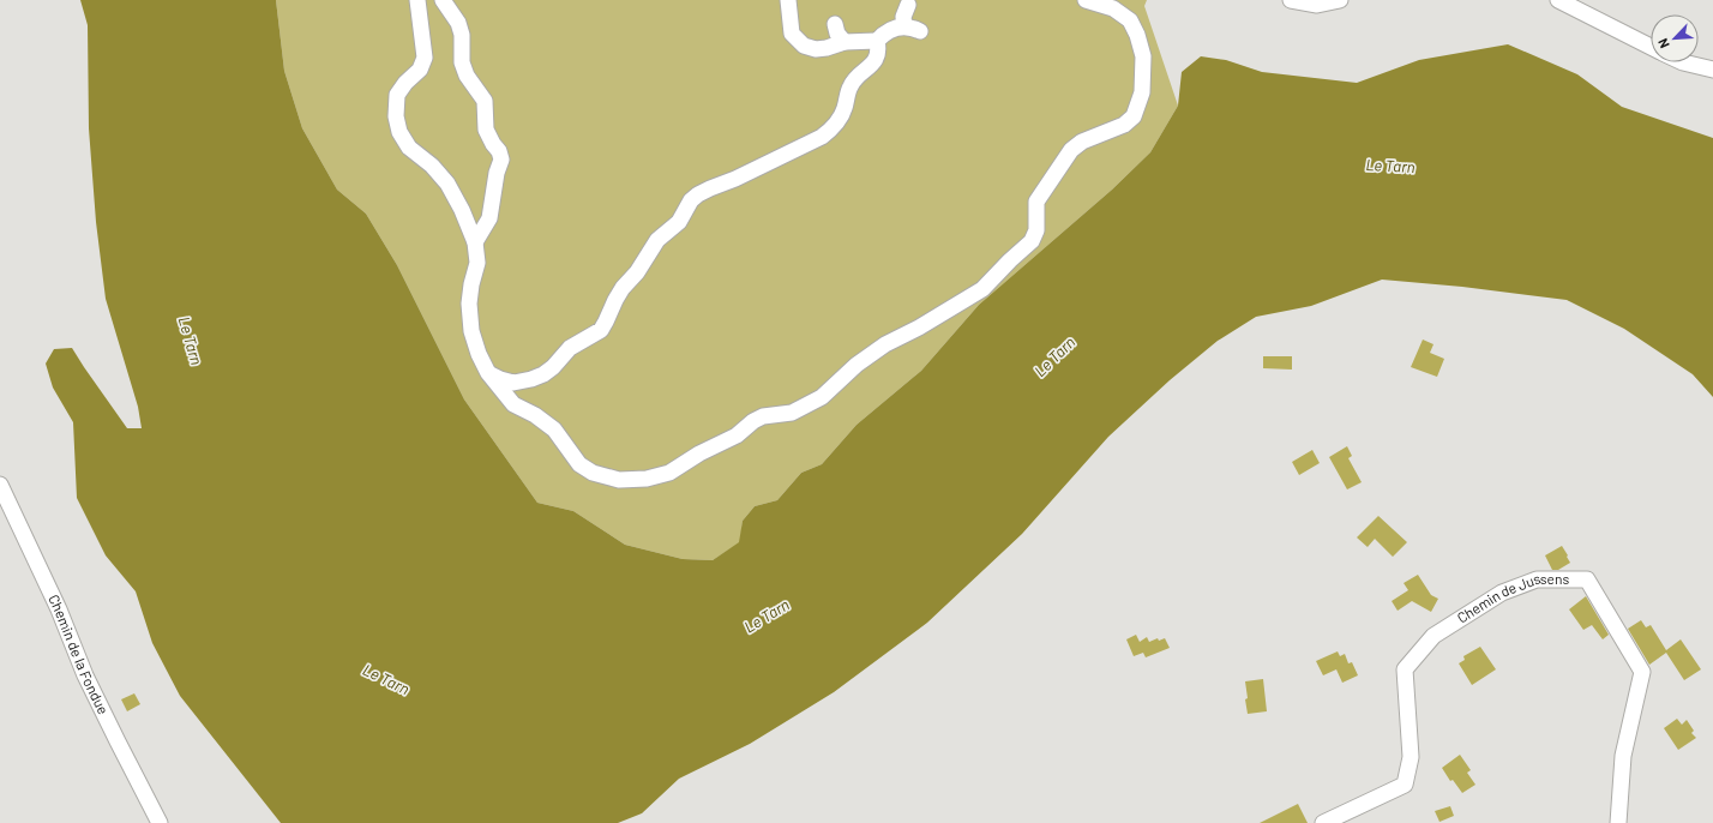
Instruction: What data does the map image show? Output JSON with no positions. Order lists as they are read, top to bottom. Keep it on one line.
{"streets":{"street":["Chemin de Jussens","Chemin de la Fondue"]},"water":["Le Tarn"],"north":"bottom left"}
